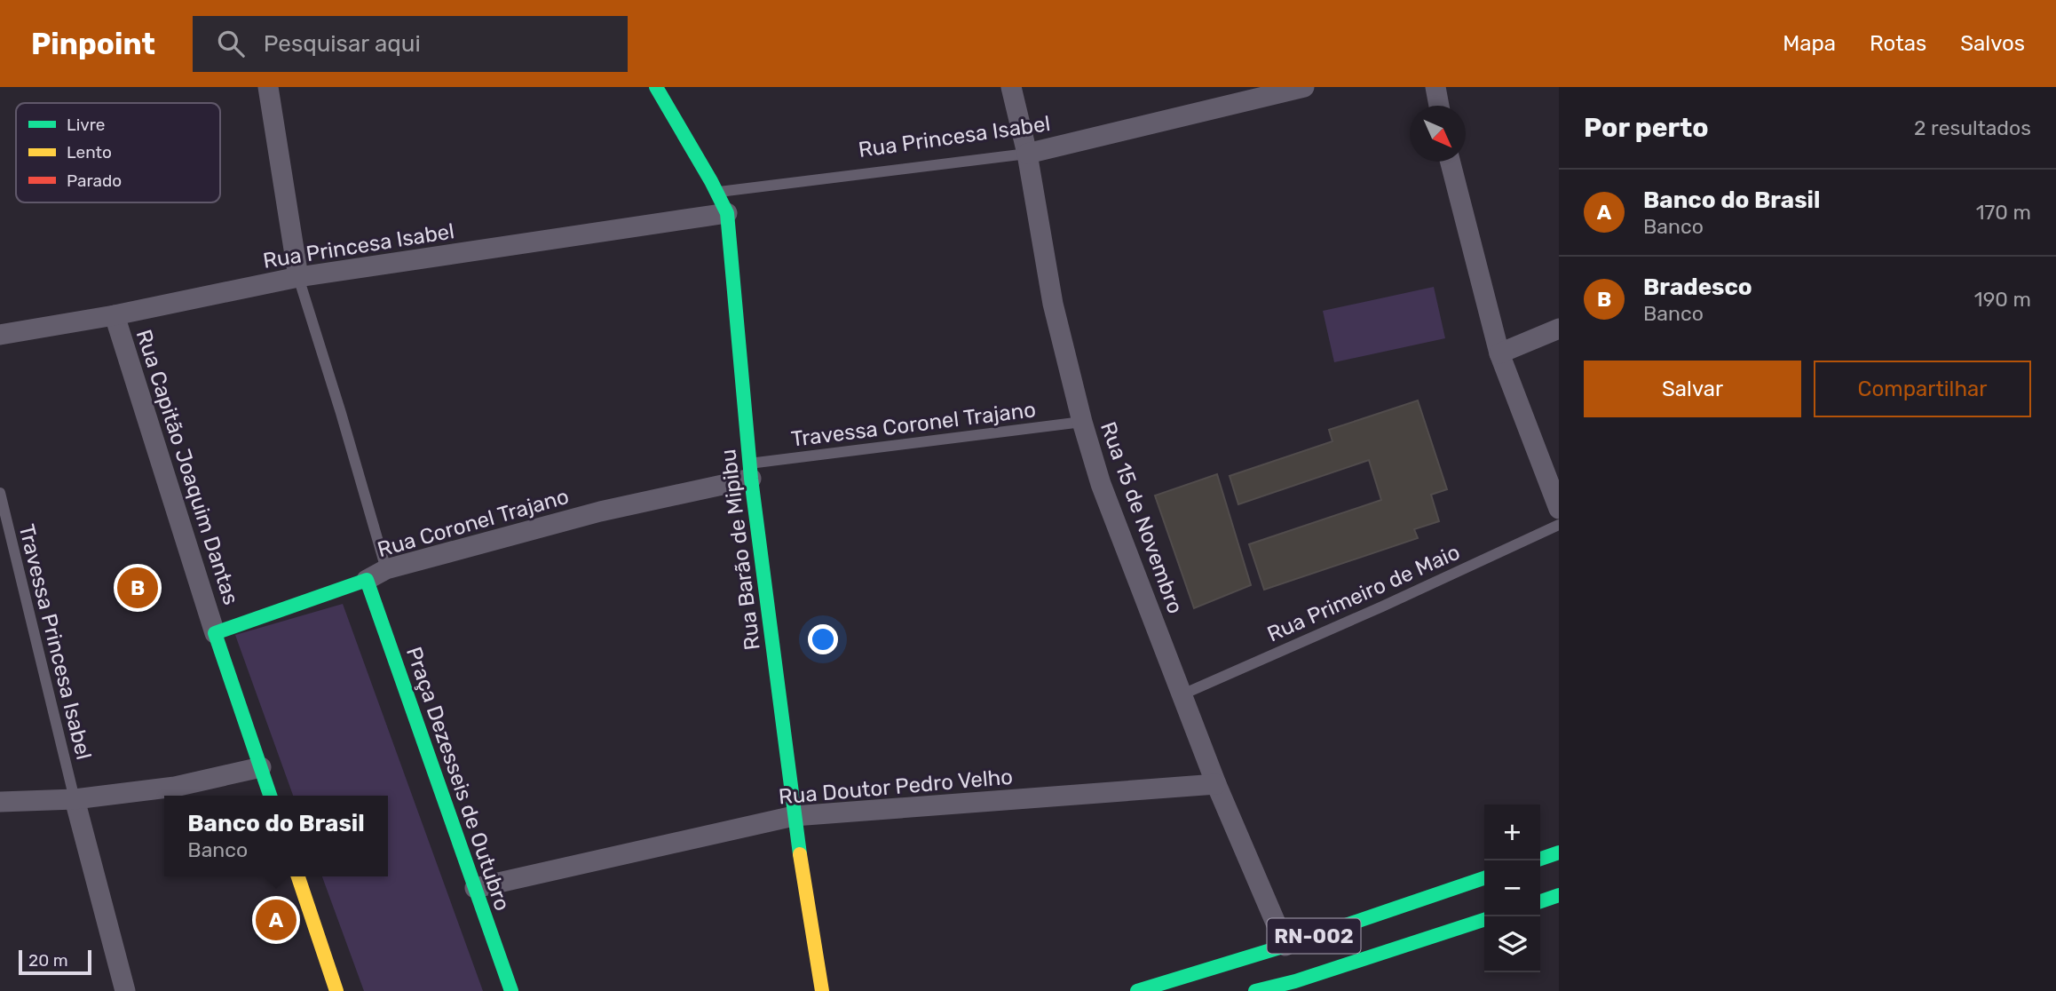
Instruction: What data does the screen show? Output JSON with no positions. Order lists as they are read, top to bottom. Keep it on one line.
{"streets":{"street":["Rua Princesa Isabel","Rua Capitão Joaquim Dantas","Rua 15 de Novembro","Rua Coronel Trajano","Rua Barão de Mipibu","Praça Dezesseis de Outubro","Rua Doutor Pedro Velho","RN-002"],"lane":["Travessa Coronel Trajano","Rua Primeiro de Maio","Travessa Princesa Isabel"]},"crossings":[["Rua Princesa Isabel","Rua Capitão Joaquim Dantas"],["Rua Princesa Isabel","Rua 15 de Novembro"],["Rua Princesa Isabel","Rua Barão de Mipibu"],["Travessa Coronel Trajano","Rua 15 de Novembro"],["Travessa Coronel Trajano","Rua Coronel Trajano"],["Travessa Coronel Trajano","Rua Barão de Mipibu"],["Rua Capitão Joaquim Dantas","Rua Coronel Trajano"],["Rua 15 de Novembro","Rua Primeiro de Maio"],["Rua 15 de Novembro","Rua Doutor Pedro Velho"],["Rua 15 de Novembro","RN-002"],["Rua Coronel Trajano","Rua Barão de Mipibu"],["Rua Coronel Trajano","Praça Dezesseis de Outubro"],["Rua Barão de Mipibu","Rua Doutor Pedro Velho"],["Praça Dezesseis de Outubro","Rua Doutor Pedro Velho"]],"legend":["Livre","Lento","Parado"],"scale_bar":"20 m","north":"bottom right","page":{"header":"Pinpoint","search":"Pesquisar aqui","nav":["Mapa","Rotas","Salvos"],"heading":["Por perto","2 resultados"],"list":[{"mark":"A","name":"Banco do Brasil","note":"Banco","value":"170 m"},{"mark":"B","name":"Bradesco","note":"Banco","value":"190 m"}],"buttons":["Salvar","Compartilhar"],"pins":["B","A"],"popup":["Banco do Brasil","Banco"],"map_buttons":["+","−"],"scale":"20 m"}}
